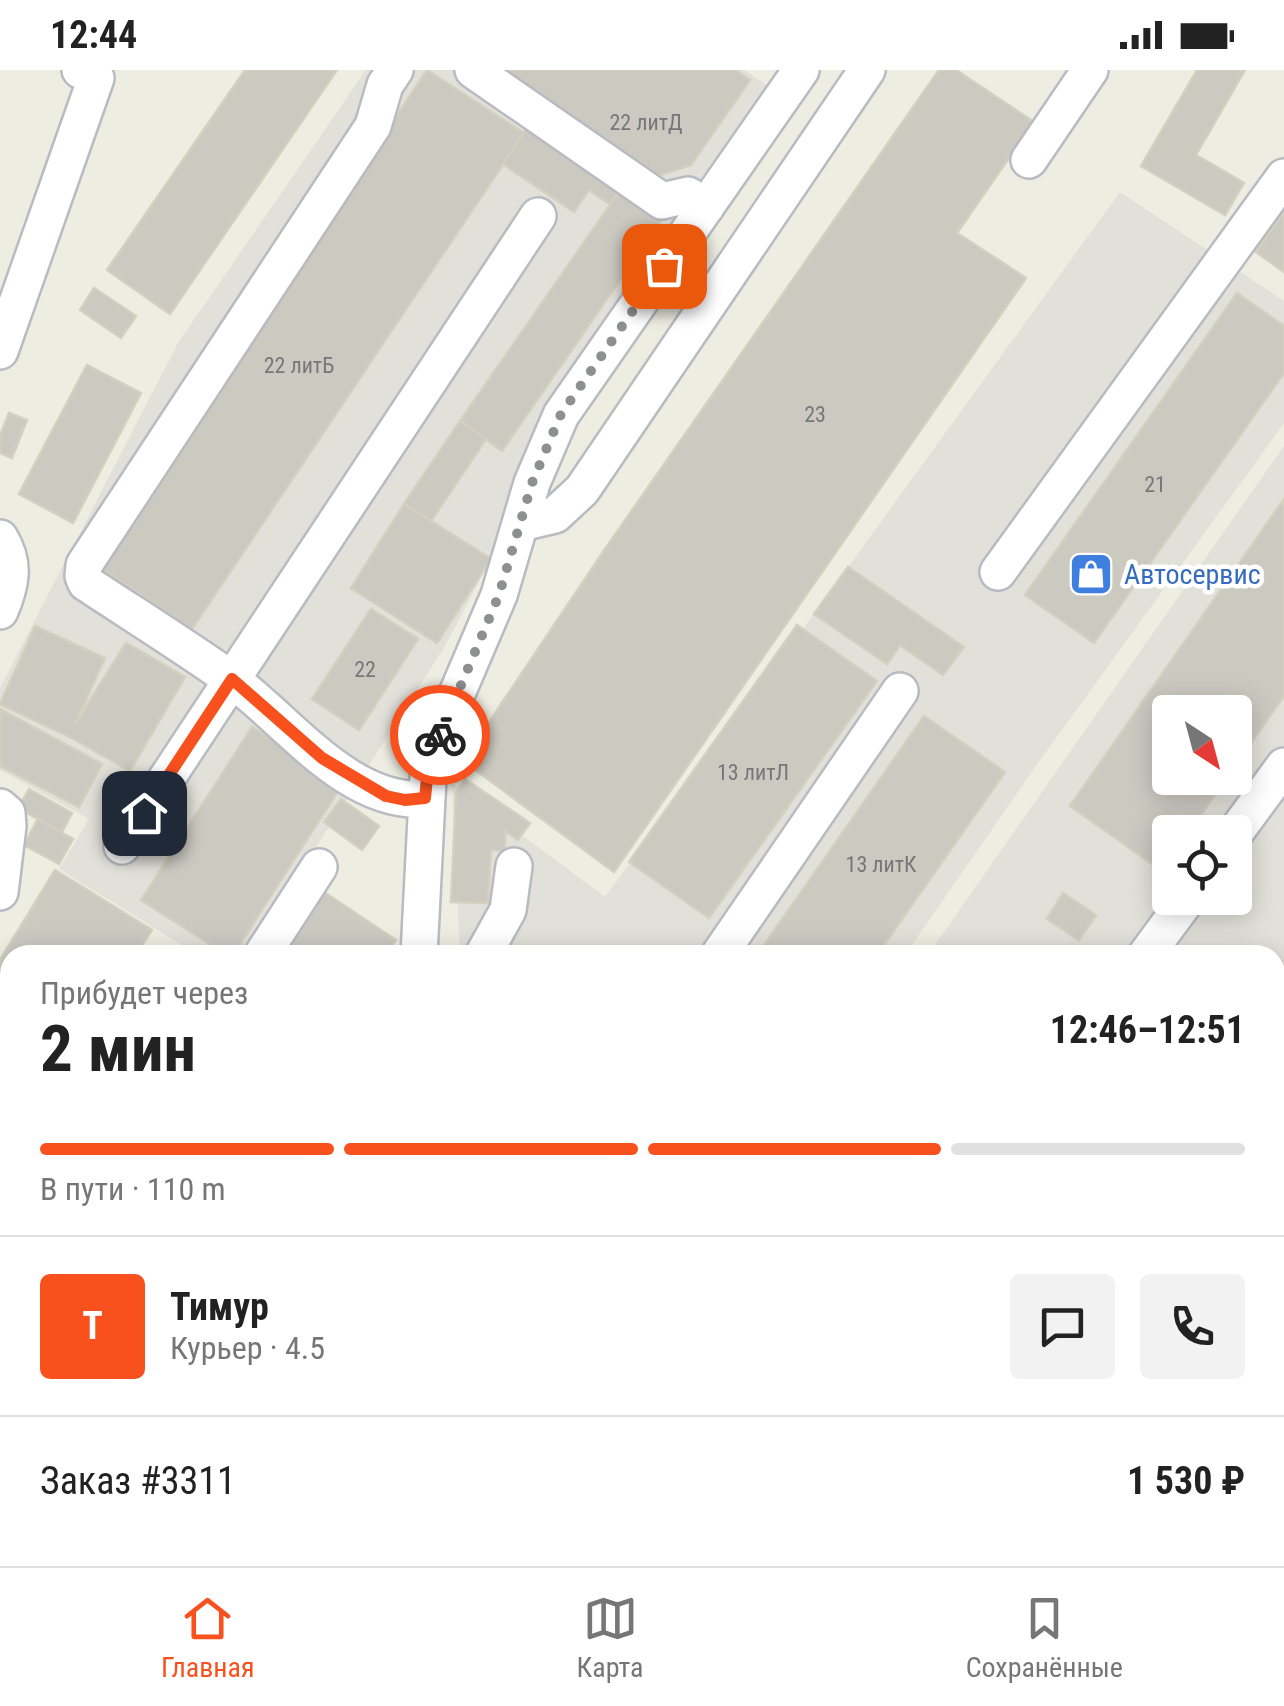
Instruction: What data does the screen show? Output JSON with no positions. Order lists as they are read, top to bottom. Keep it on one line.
{"places":{"shop":["Автосервис"]},"house_numbers":["22 литД","22 литБ","23","21","22","13 литЛ","13 литК"],"north":"bottom right","page":{"status":"12:44","heading":["2 мин","Прибудет через","12:46–12:51"],"panel":["Тимур","Курьер · 4.5","Заказ #3311","1 530 ₽"],"bar":"В пути · 110 m","round":"Т","tabs":["Главная","Карта","Сохранённые"]}}
